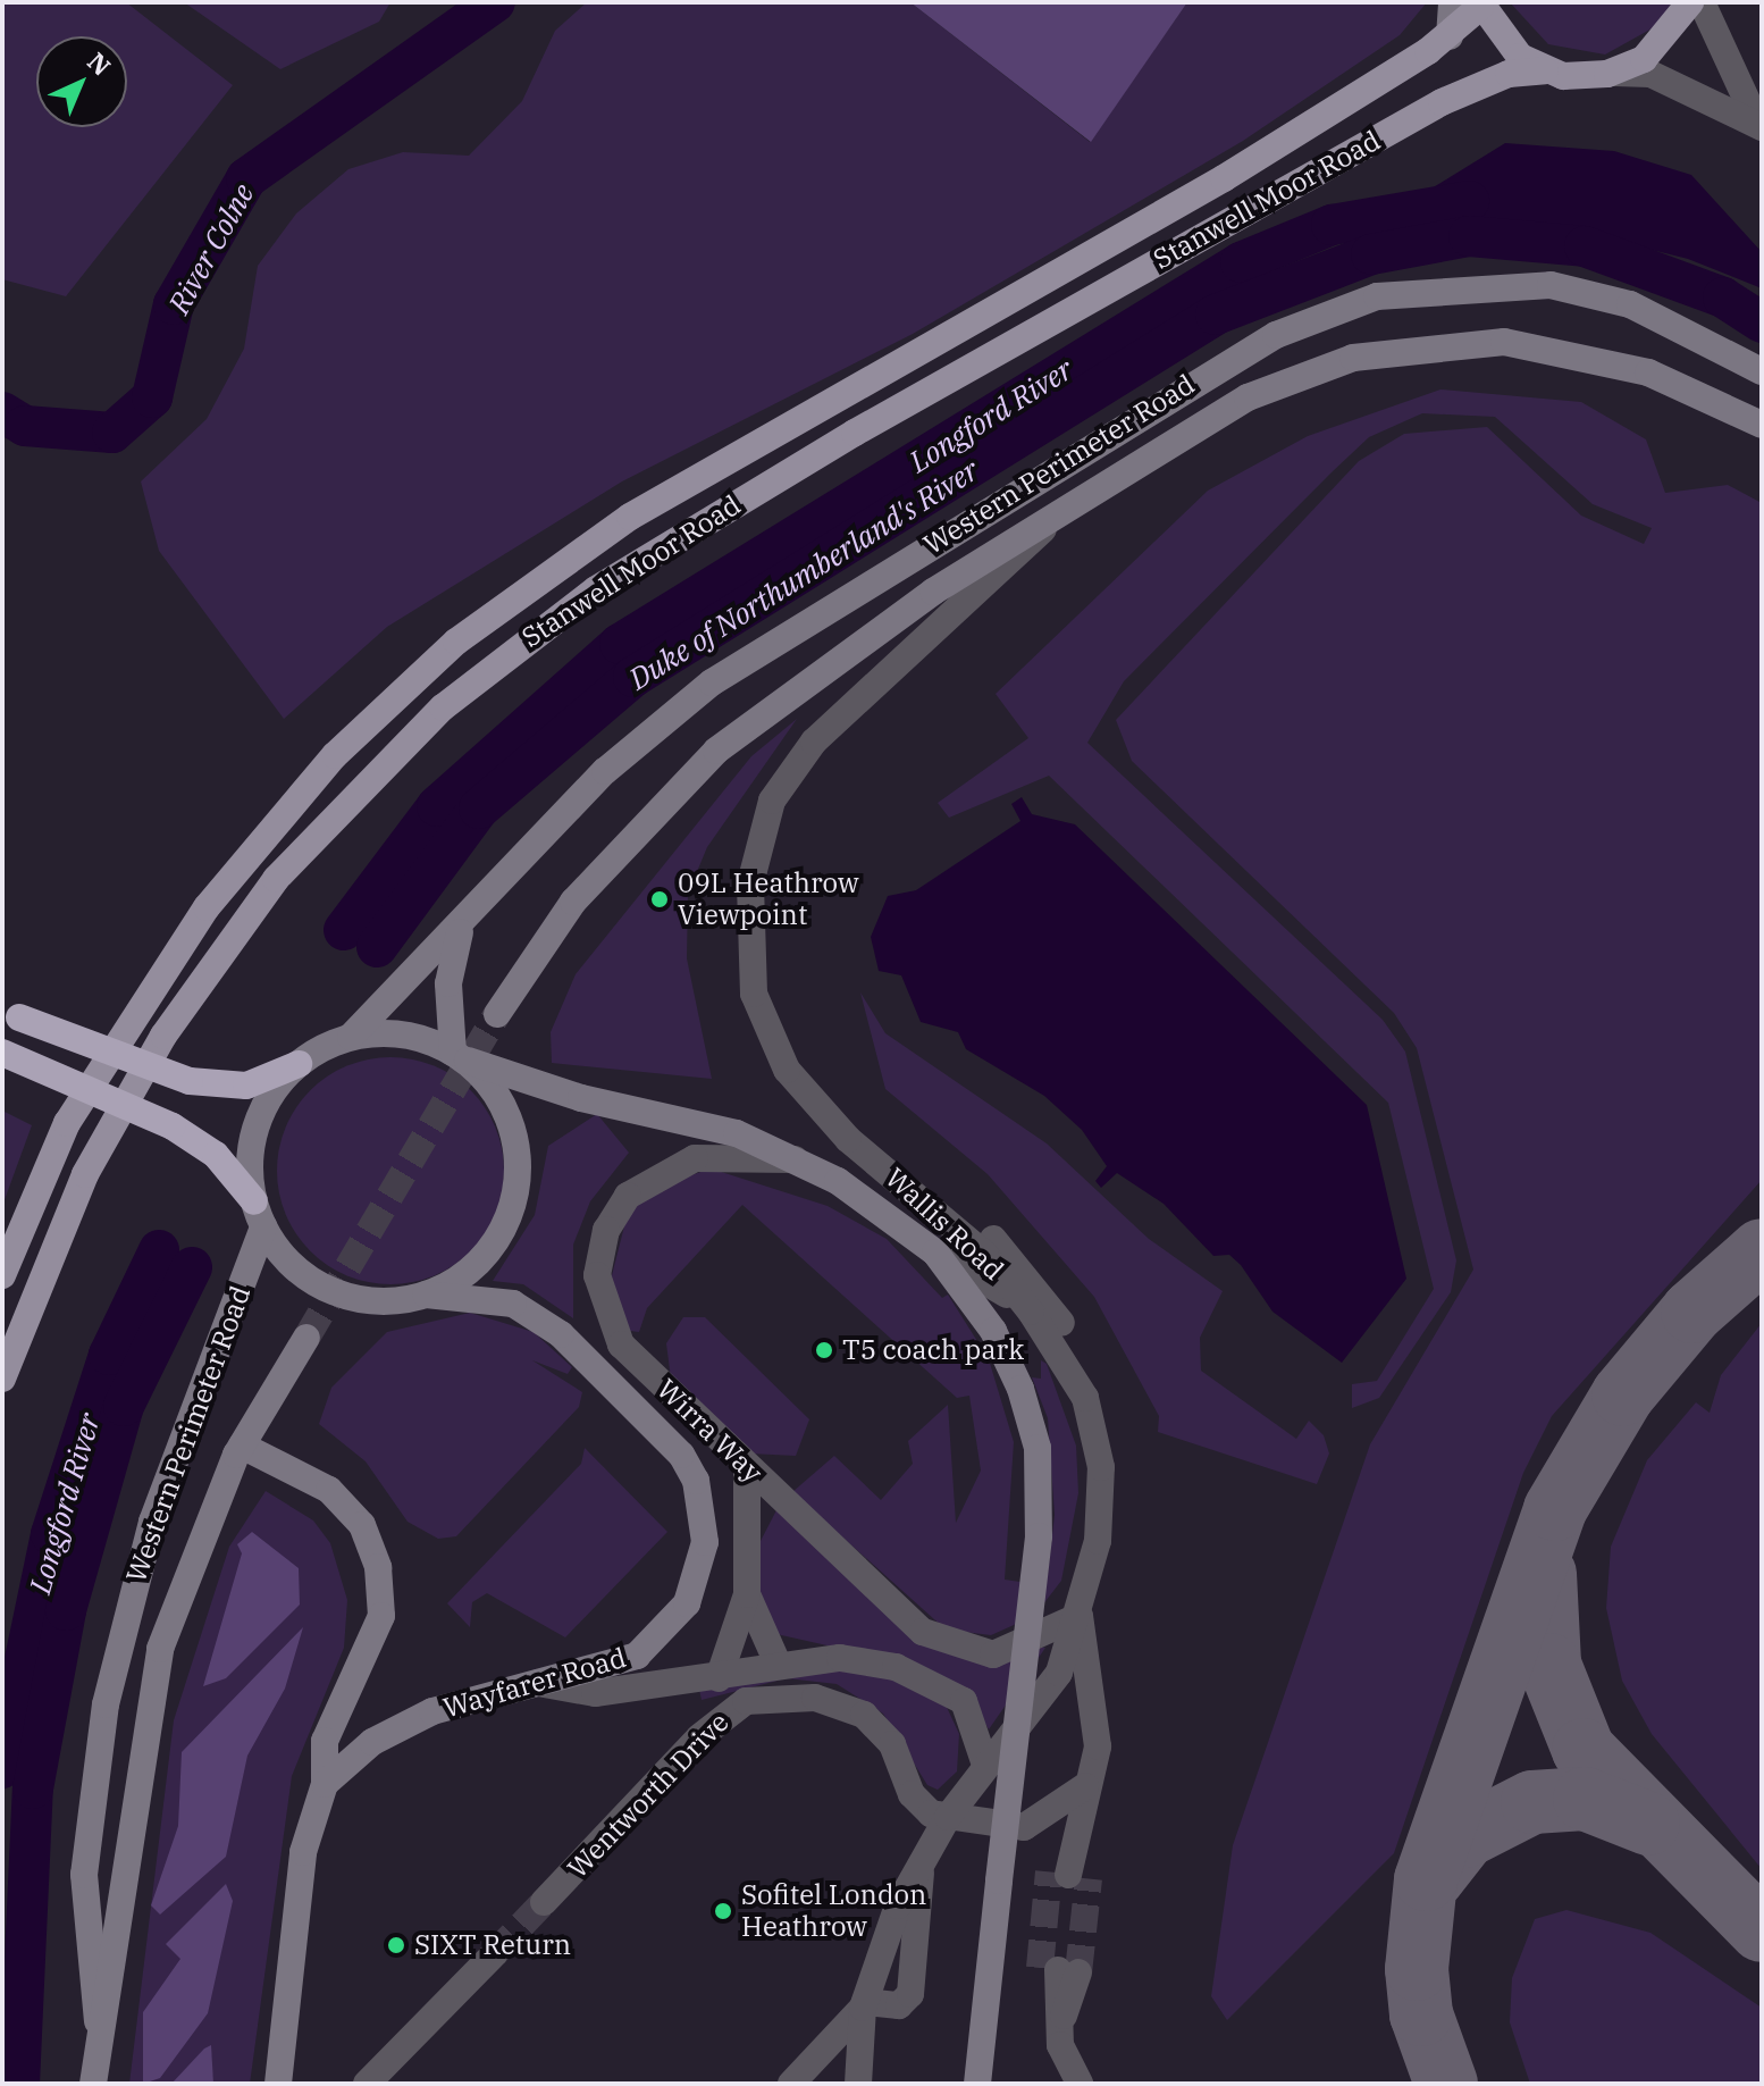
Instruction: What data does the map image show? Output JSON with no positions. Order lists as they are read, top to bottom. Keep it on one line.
{"streets":{"main road":["Stanwell Moor Road"],"street":["Western Perimeter Road","Wallis Road","Wirra Way","Wayfarer Road","Wentworth Drive"]},"crossings":[["Western Perimeter Road","Wallis Road"],["Western Perimeter Road","Wayfarer Road"],["Wallis Road","Wirra Way"],["Wallis Road","Wentworth Drive"]],"water":["River Colne","Longford River","Duke of Northumberland's River"],"places":["09L Heathrow Viewpoint","T5 coach park","Sofitel London Heathrow","SIXT Return"],"north":"top right"}
